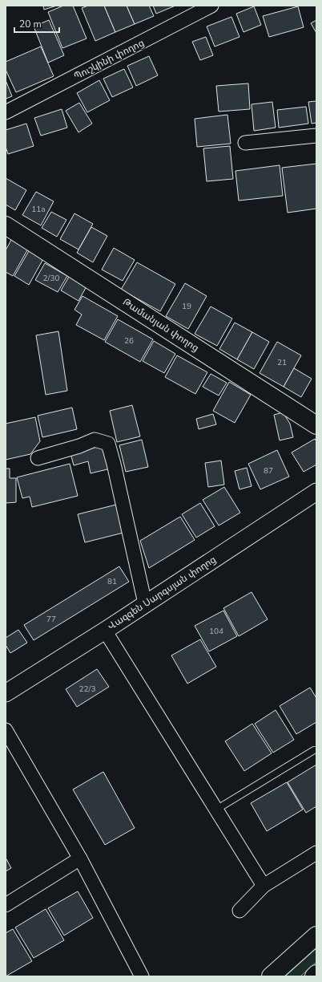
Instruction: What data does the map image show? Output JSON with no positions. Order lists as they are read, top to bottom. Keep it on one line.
{"streets":{"main road":["Թամանյան փողոց"],"street":["Պուշկինի փողոց","Վազգեն Սարգսյան փողոց"]},"house_numbers":["11a","2/30","19","26","21","87","81","77","104","22/3"],"scale_bar":"20 m"}
